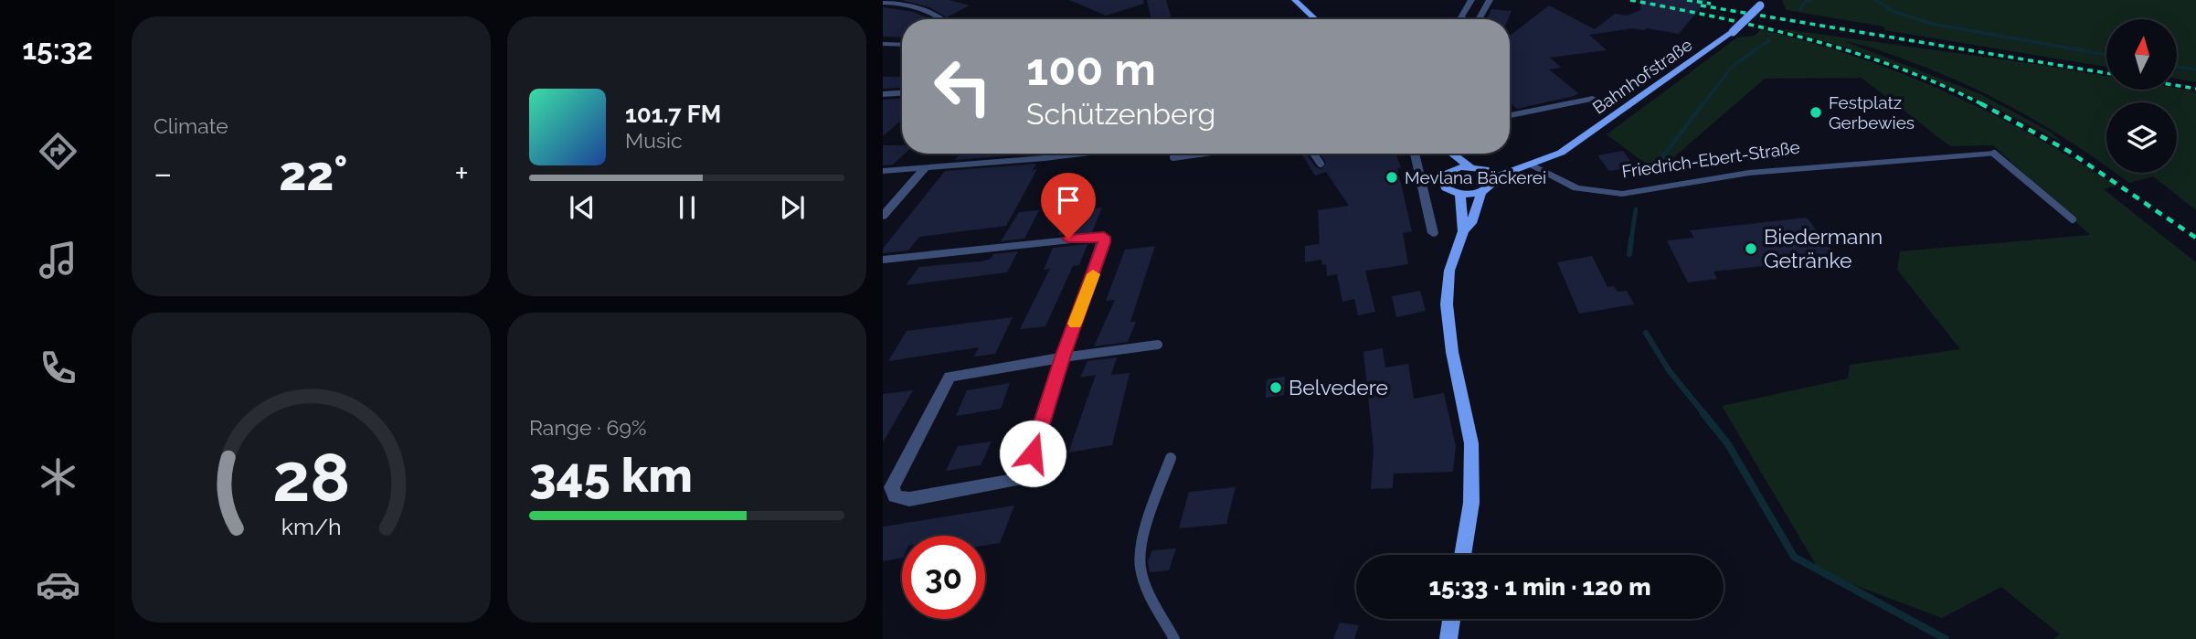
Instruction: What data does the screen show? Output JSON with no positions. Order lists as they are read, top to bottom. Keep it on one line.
{"streets":{"main road":["Bahnhofstraße"],"street":["Friedrich-Ebert-Straße"]},"crossings":[["Bahnhofstraße","Friedrich-Ebert-Straße"]],"places":["Festplatz Gerbewies","Mevlana Bäckerei","Biedermann Getränke","Belvedere"],"north":"top","page":{"tabs":"15:32","tile":["Climate",["Range · 69%","345 km"]],"turn":["100 m","Schützenberg"],"song":["101.7 FM","Music"],"heat":["−","22°","+"],"limit":"30","trip":"15:33 · 1 min · 120 m","gauge":["28","km/h"]}}
